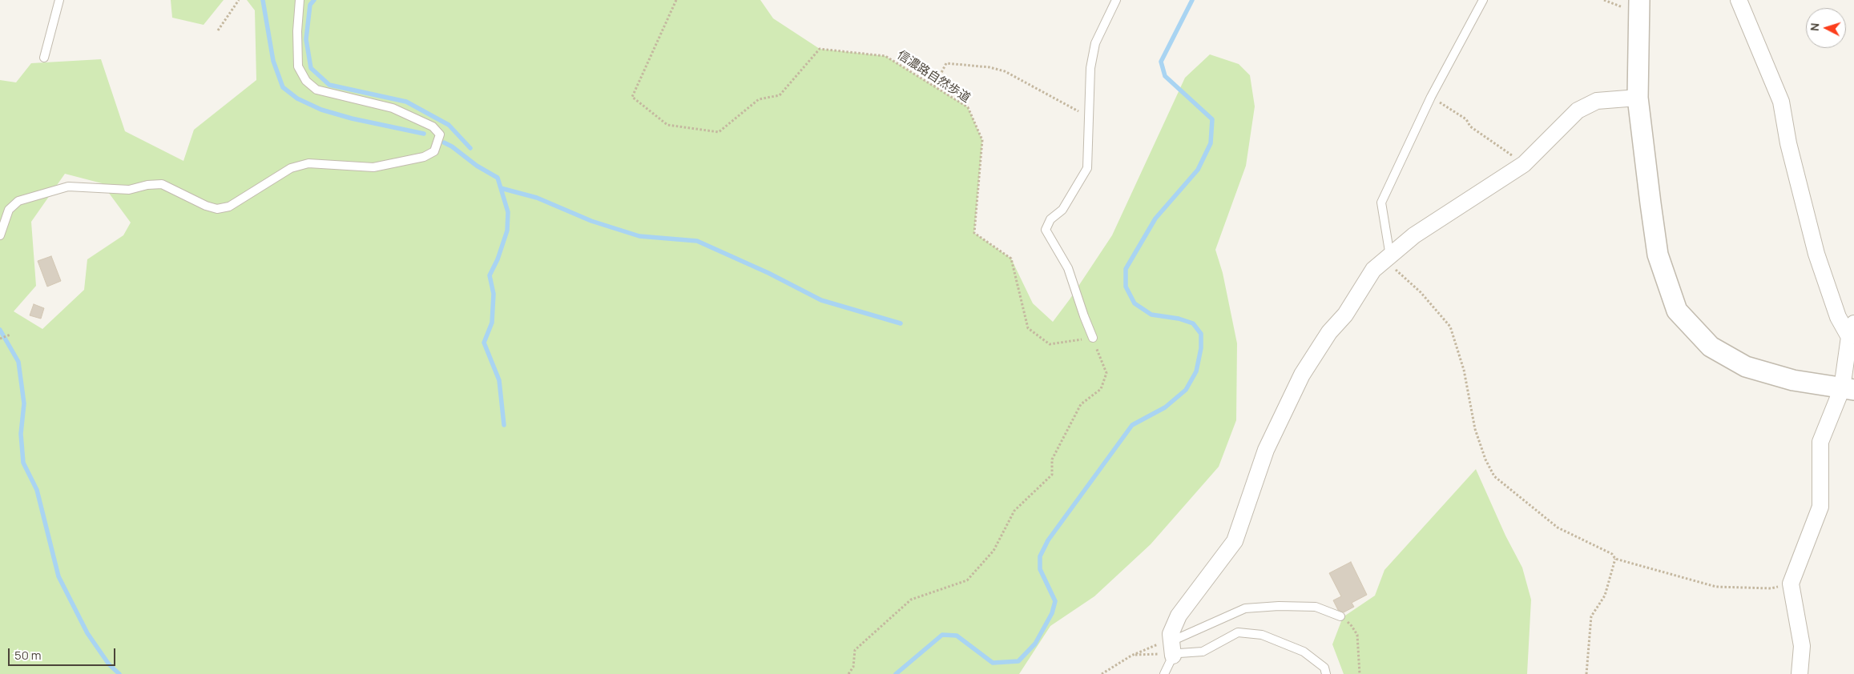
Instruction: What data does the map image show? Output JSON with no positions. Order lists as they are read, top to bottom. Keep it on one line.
{"streets":{"path":["信濃路自然歩道"]},"scale_bar":"50 m","north":"left"}
